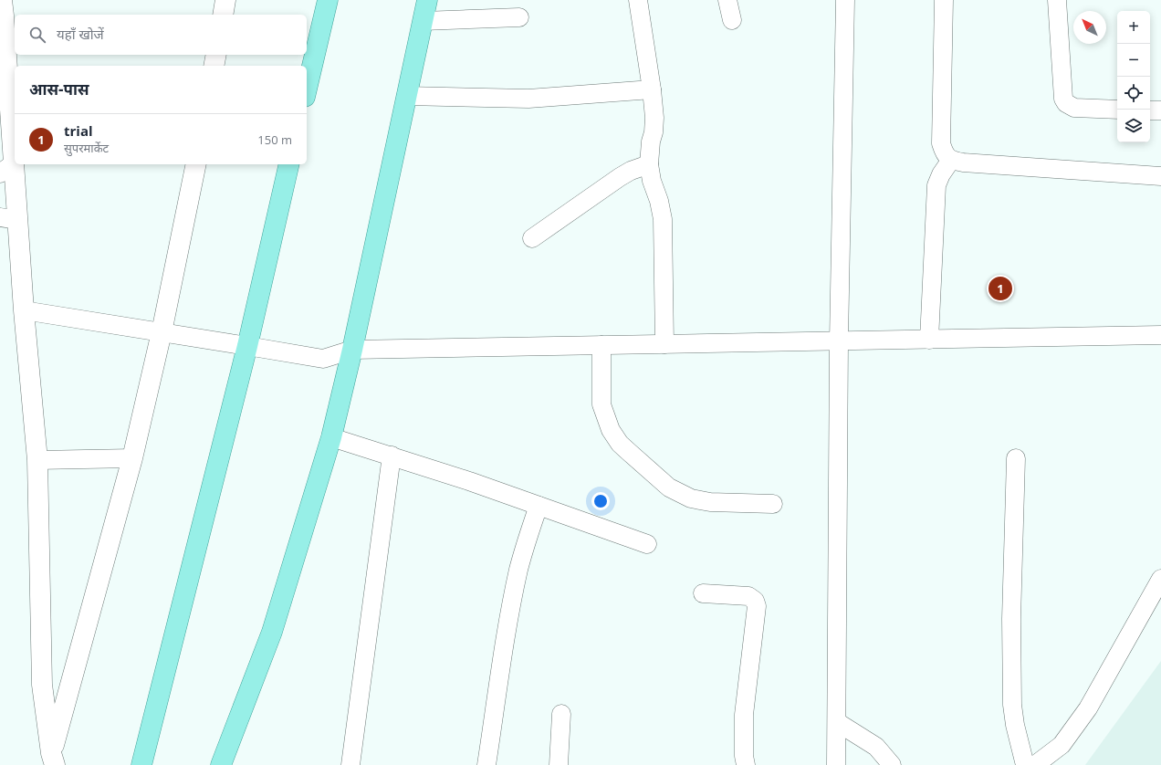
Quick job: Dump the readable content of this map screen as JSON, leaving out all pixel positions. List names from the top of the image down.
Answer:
{
  "north": "top left",
  "page": {
    "map_buttons": ["+", "−"],
    "search": "यहाँ खोजें",
    "heading": "आस-पास",
    "list": [
      {
        "mark": "1",
        "name": "trial",
        "note": "सुपरमार्केट",
        "value": "150 m"
      }
    ],
    "pins": "1"
  }
}
